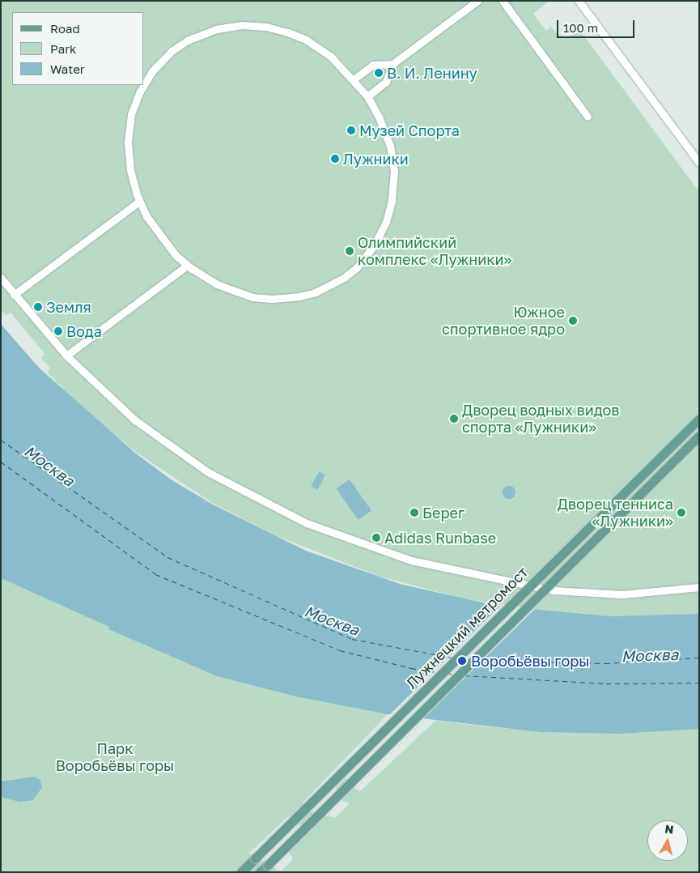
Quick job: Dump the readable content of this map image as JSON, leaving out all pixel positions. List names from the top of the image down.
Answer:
{
  "streets": {
    "main road": ["Лужнецкий метромост"]
  },
  "water": ["Москва"],
  "parks": ["Парк Воробьёвы горы"],
  "places": [
    "В. И. Ленину",
    "Музей Спорта",
    "Лужники",
    "Олимпийский комплекс «Лужники»",
    "Земля",
    "Южное спортивное ядро",
    "Вода",
    "Дворец водных видов спорта «Лужники»",
    "Берег",
    "Дворец тенниса «Лужники»",
    "Adidas Runbase",
    "Воробьёвы горы"
  ],
  "legend": ["Road", "Park", "Water"],
  "scale_bar": "100 m",
  "north": "top"
}
